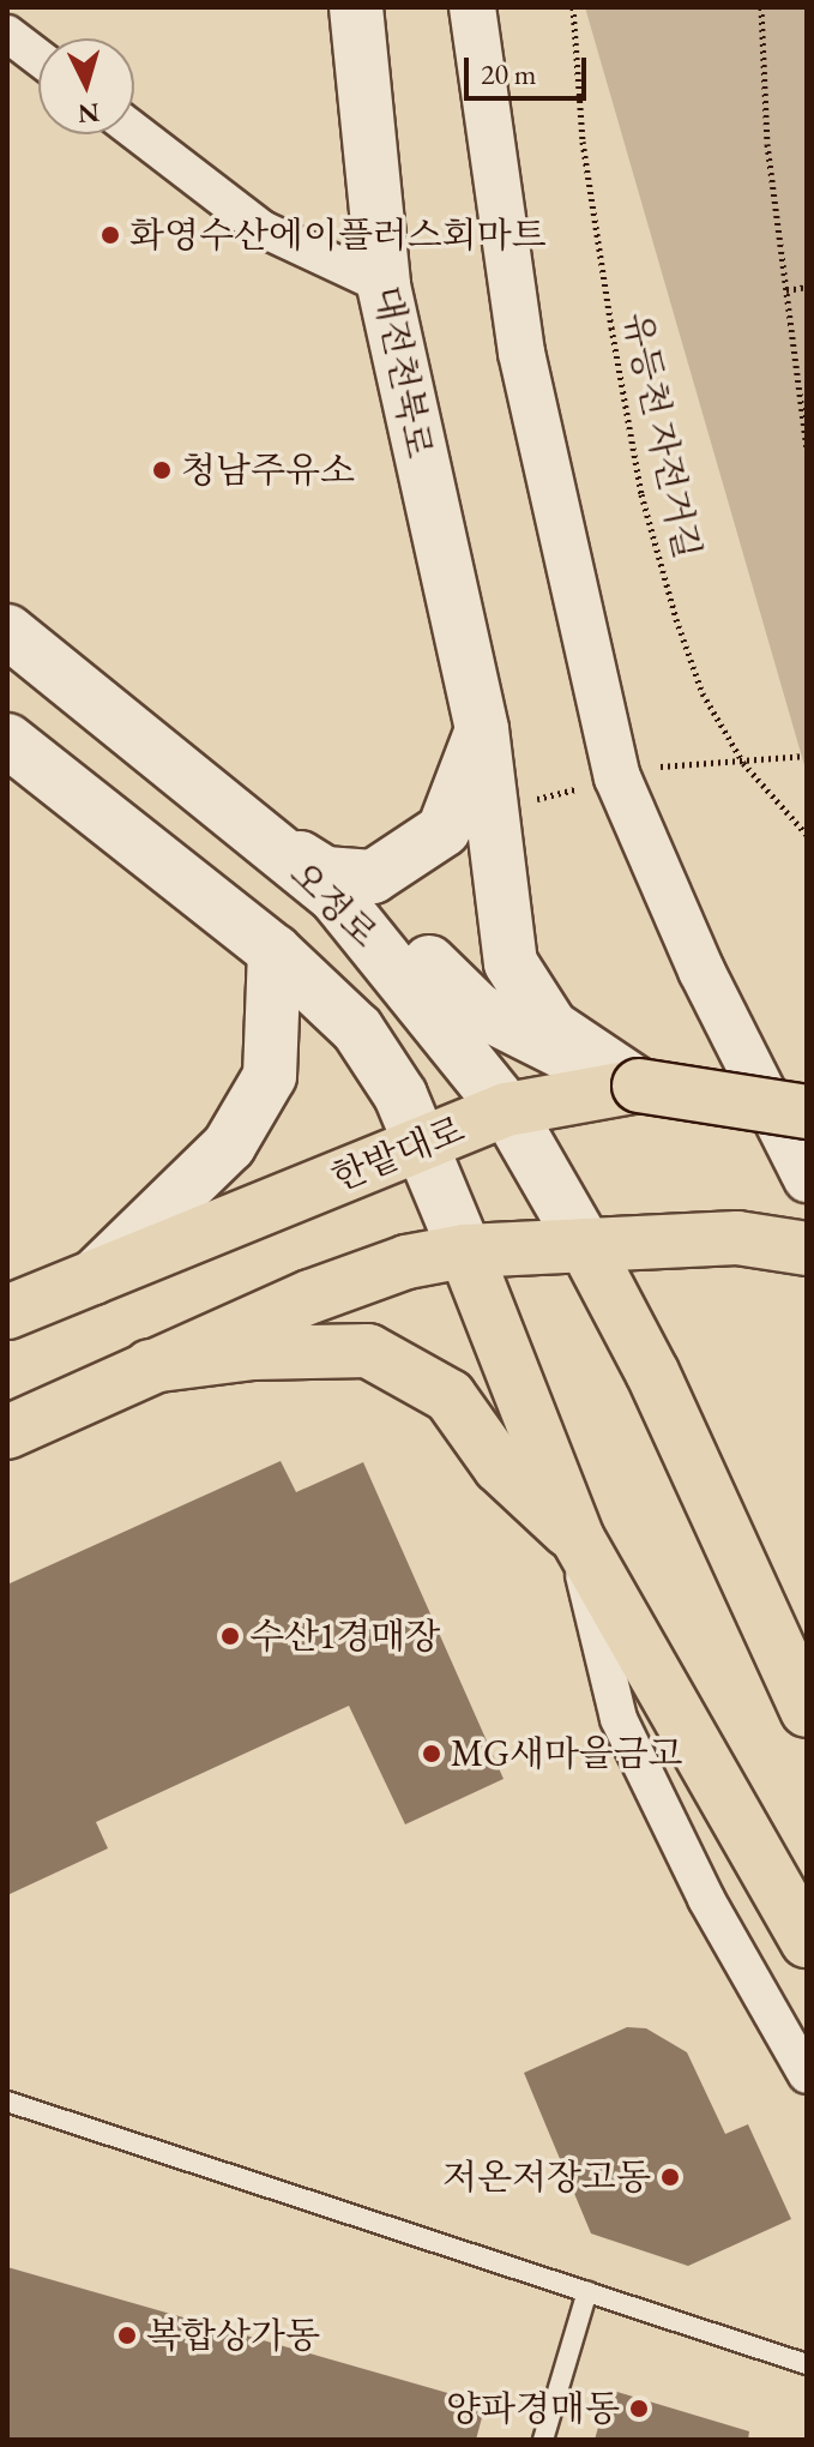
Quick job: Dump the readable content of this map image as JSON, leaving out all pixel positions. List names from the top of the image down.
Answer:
{
  "streets": {
    "main road": ["대전천북로", "오정로", "한밭대로"],
    "path": ["유등천 자전거길"]
  },
  "crossings": [
    ["대전천북로", "한밭대로"],
    ["오정로", "한밭대로"]
  ],
  "places": [
    "화영수산에이플러스회마트",
    "청남주유소",
    "수산1경매장",
    "MG새마을금고",
    "저온저장고동",
    "복합상가동",
    "양파경매동"
  ],
  "scale_bar": "20 m",
  "north": "bottom"
}
